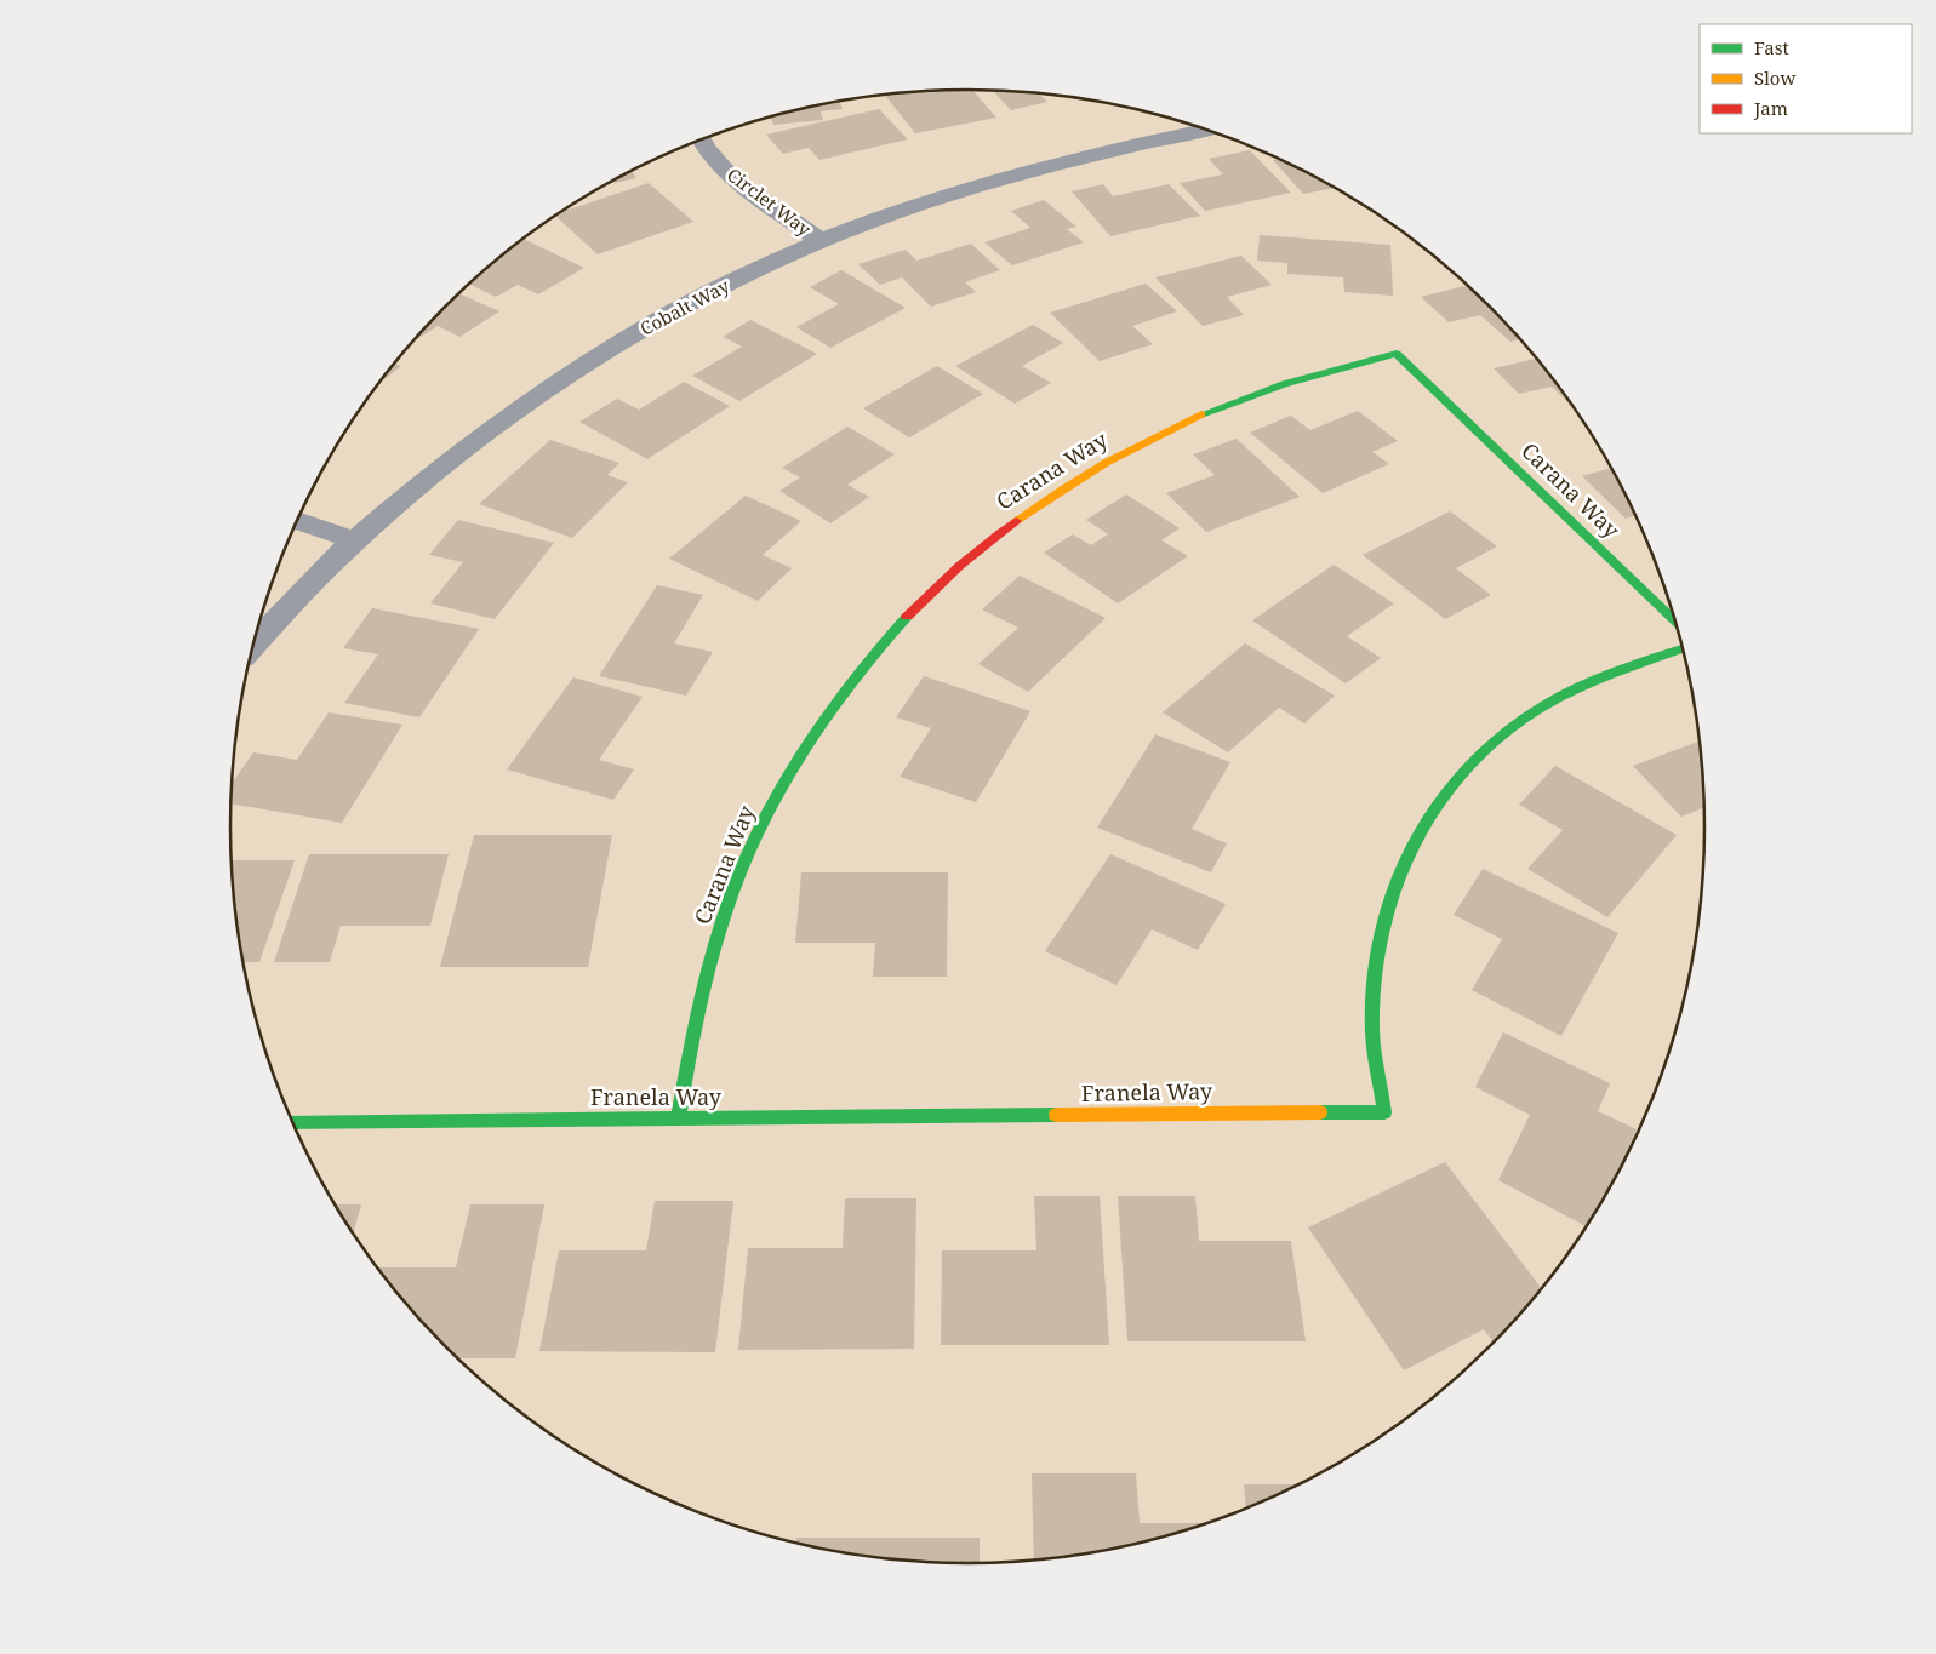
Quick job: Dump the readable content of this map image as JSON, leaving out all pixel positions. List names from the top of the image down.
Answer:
{
  "streets": {
    "street": [
      "Circlet Way",
      "Cobalt Way",
      "Carana Way",
      "Franela Way"
    ]
  },
  "crossings": [
    ["Circlet Way", "Cobalt Way"],
    ["Carana Way", "Franela Way"]
  ],
  "legend": ["Fast", "Slow", "Jam"]
}
